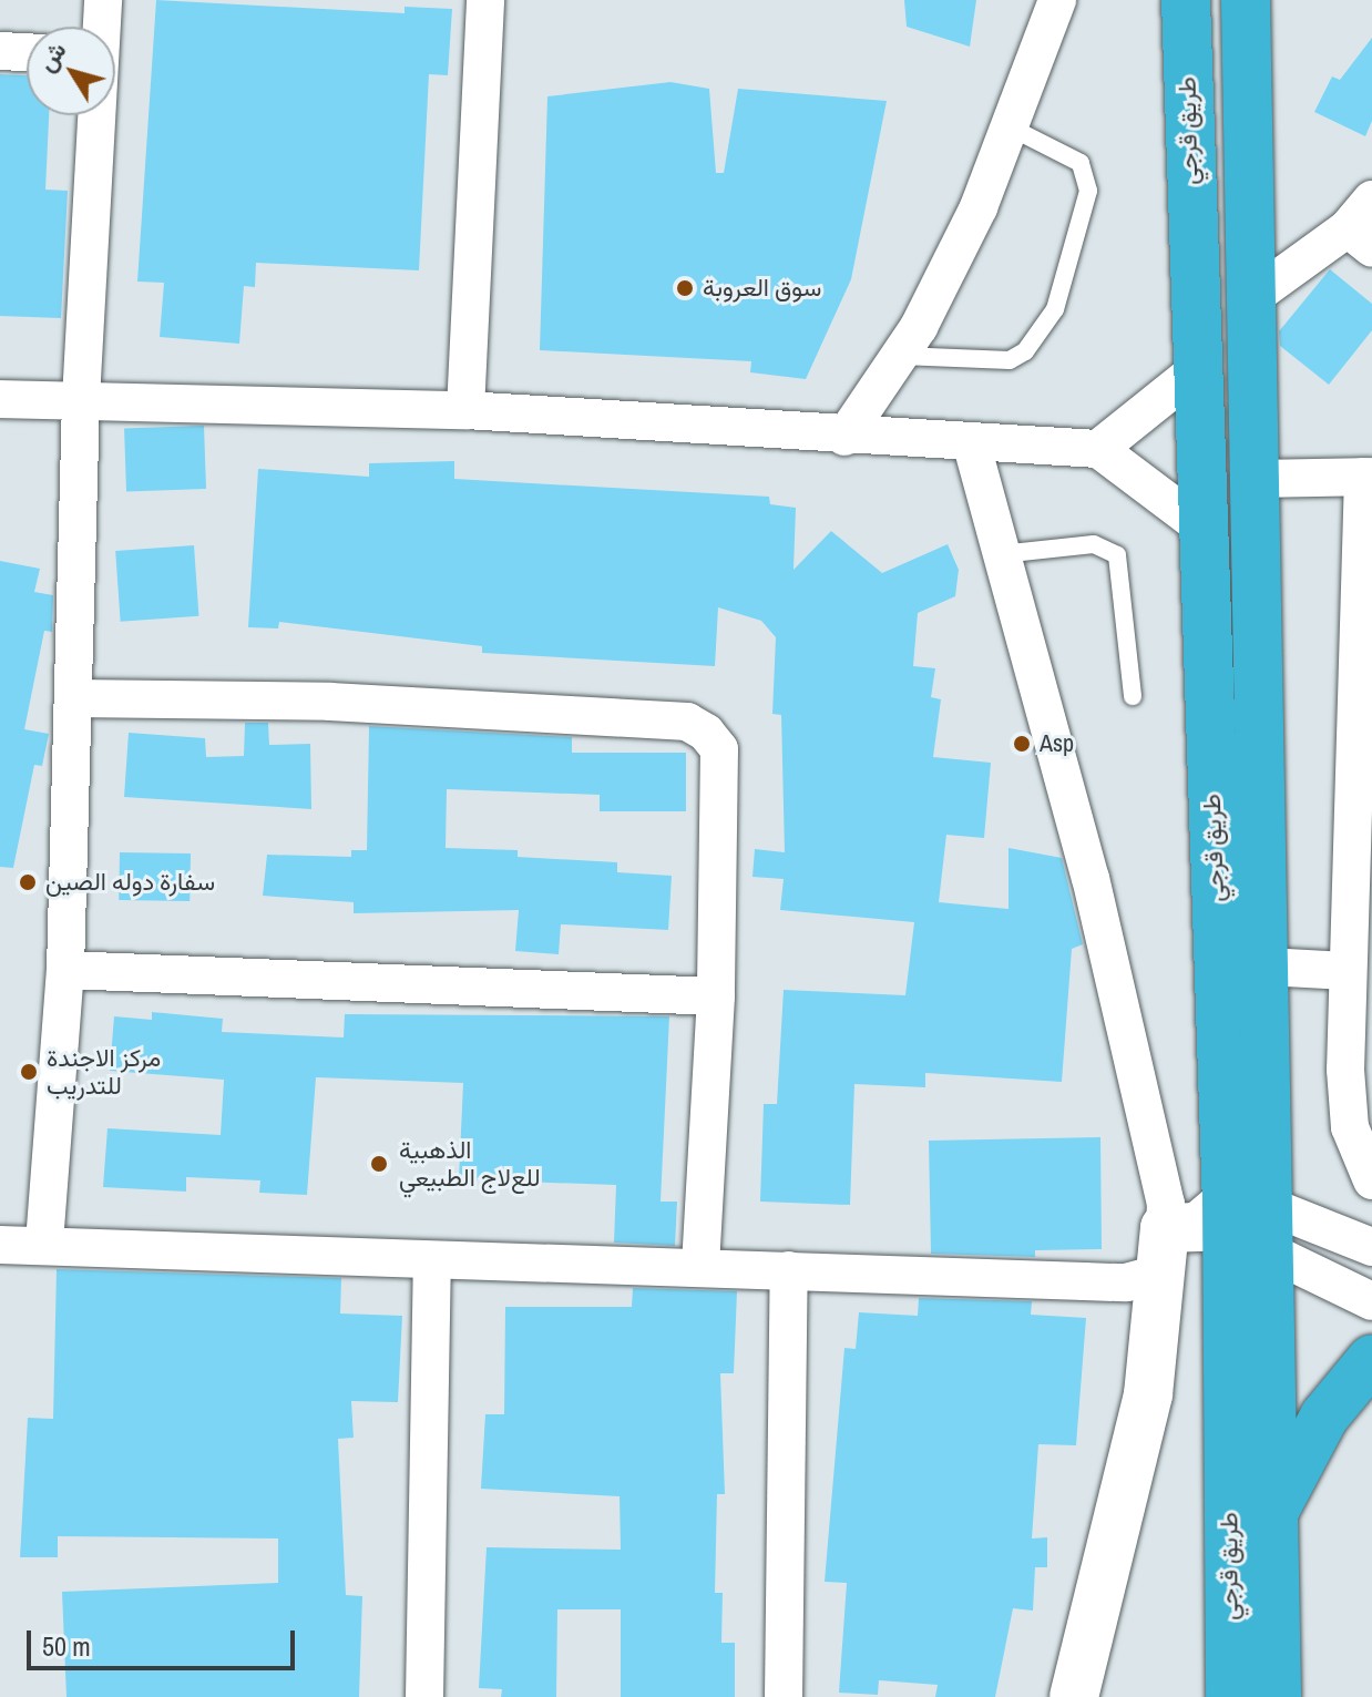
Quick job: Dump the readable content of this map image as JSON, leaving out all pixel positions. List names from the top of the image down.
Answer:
{
  "streets": {
    "highway": ["طريق قرجي"]
  },
  "places": [
    "سوق العروبة",
    "Asp",
    "سفارة دوله الصين",
    "مركز الاجندة للتدريب",
    "الذهبية للعﻻج الطبيعي"
  ],
  "scale_bar": "50 m",
  "north": "top left"
}
